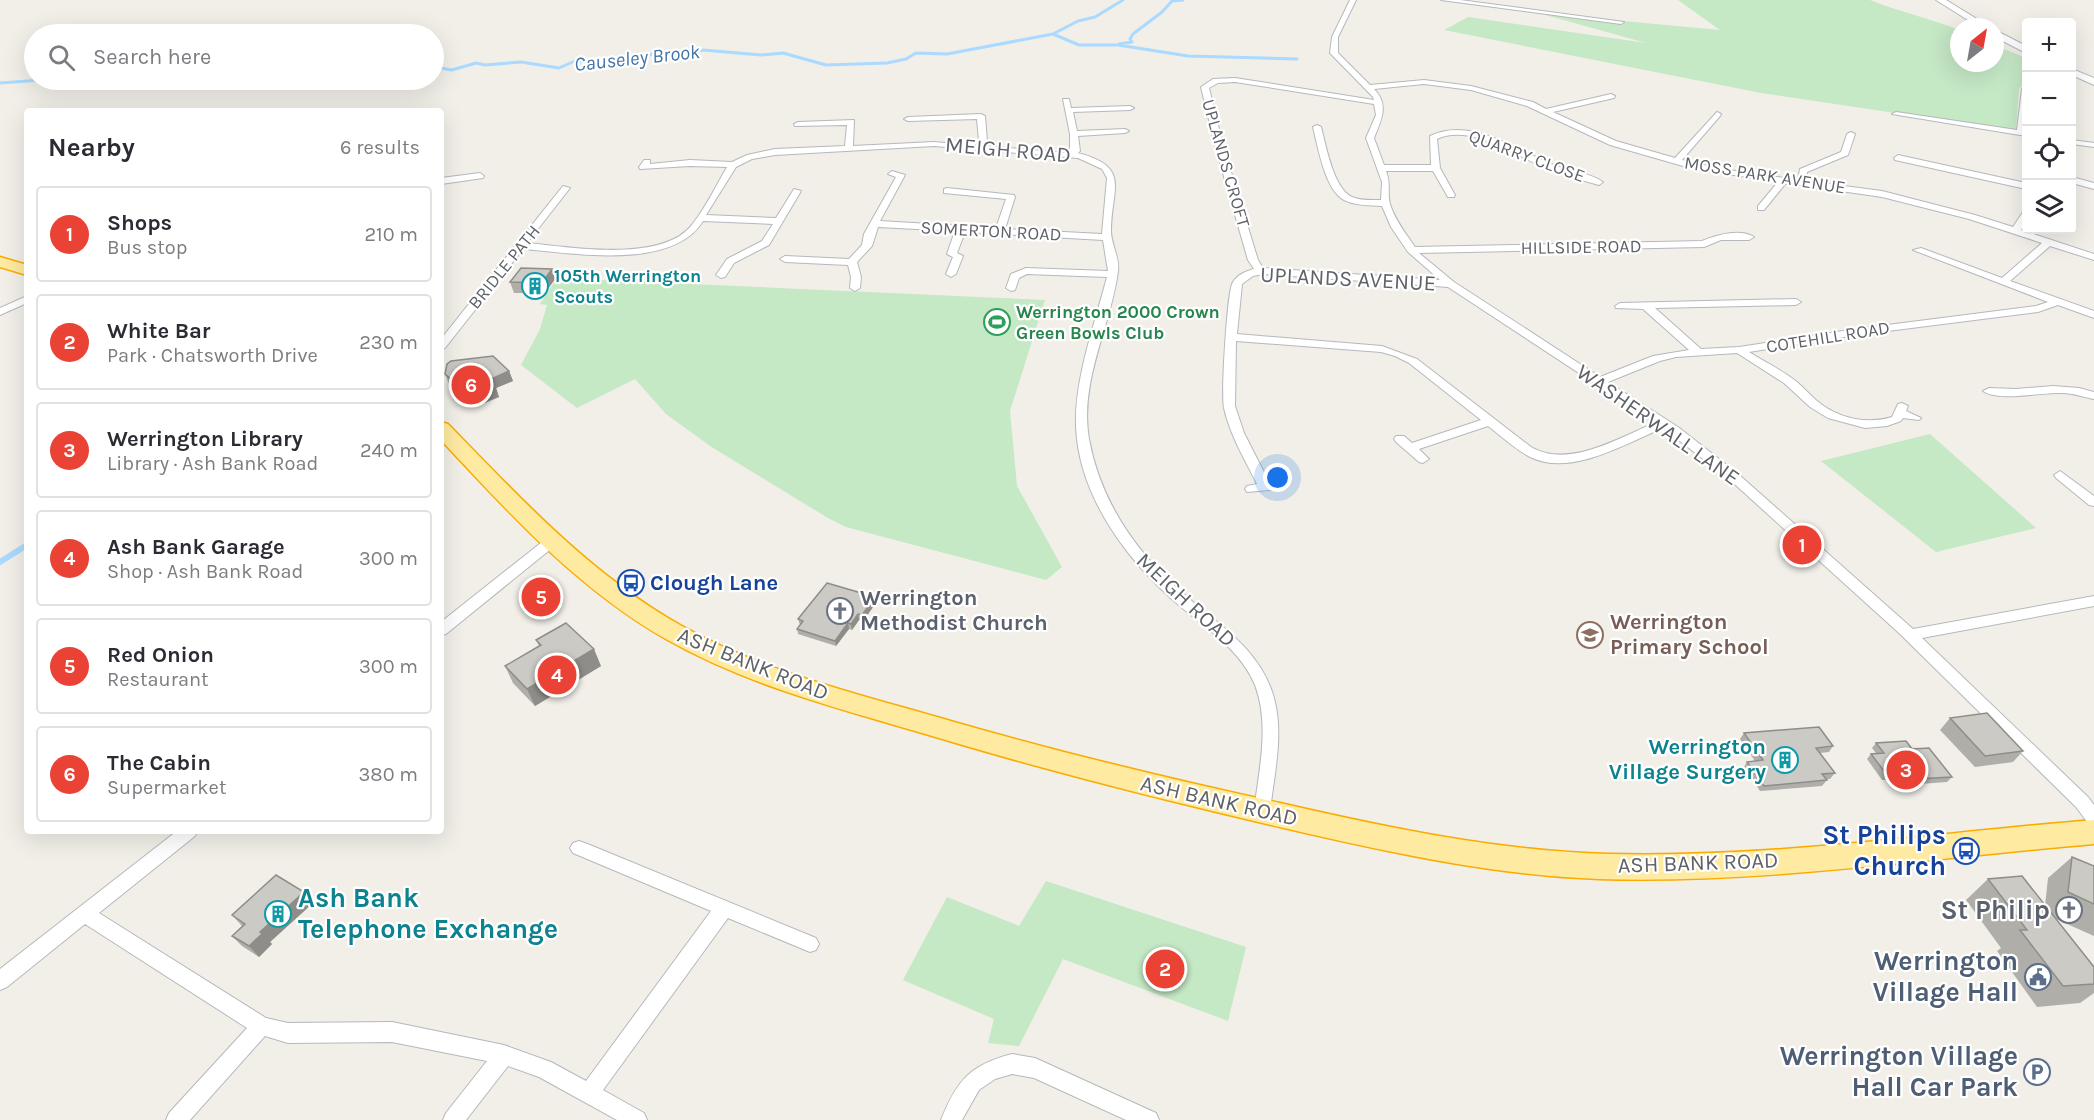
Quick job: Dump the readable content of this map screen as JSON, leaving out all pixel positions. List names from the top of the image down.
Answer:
{
  "streets": {
    "highway": ["ASH BANK ROAD"],
    "street": [
      "MEIGH ROAD",
      "QUARRY CLOSE",
      "UPLANDS CROFT",
      "MOSS PARK AVENUE",
      "SOMERTON ROAD",
      "HILLSIDE ROAD",
      "BRIDLE PATH",
      "UPLANDS AVENUE",
      "COTEHILL ROAD",
      "WASHERWALL LANE"
    ]
  },
  "crossings": [
    ["MEIGH ROAD", "SOMERTON ROAD"],
    ["MEIGH ROAD", "ASH BANK ROAD"],
    ["UPLANDS CROFT", "UPLANDS AVENUE"],
    ["UPLANDS CROFT", "WASHERWALL LANE"],
    ["HILLSIDE ROAD", "WASHERWALL LANE"],
    ["UPLANDS AVENUE", "WASHERWALL LANE"],
    ["COTEHILL ROAD", "WASHERWALL LANE"]
  ],
  "water": ["Causeley Brook"],
  "places": {
    "building": ["105th Werrington Scouts", "Werrington Village Surgery", "Ash Bank Telephone Exchange"],
    "sports": ["Werrington 2000 Crown Green Bowls Club"],
    "bus stop": ["Clough Lane", "St Philips Church"],
    "church": ["Werrington Methodist Church", "St Philip"],
    "school or university": ["Werrington Primary School"],
    "public building": ["Werrington Village Hall"],
    "parking": ["Werrington Village Hall Car Park"]
  },
  "north": "top right",
  "page": {
    "map_buttons": ["+", "−"],
    "search": "Search here",
    "heading": ["Nearby", "6 results"],
    "list": [
      {
        "mark": "1",
        "name": "Shops",
        "note": "Bus stop",
        "value": "210 m"
      },
      {
        "mark": "2",
        "name": "White Bar",
        "note": "Park · Chatsworth Drive",
        "value": "230 m"
      },
      {
        "mark": "3",
        "name": "Werrington Library",
        "note": "Library · Ash Bank Road",
        "value": "240 m"
      },
      {
        "mark": "4",
        "name": "Ash Bank Garage",
        "note": "Shop · Ash Bank Road",
        "value": "300 m"
      },
      {
        "mark": "5",
        "name": "Red Onion",
        "note": "Restaurant",
        "value": "300 m"
      },
      {
        "mark": "6",
        "name": "The Cabin",
        "note": "Supermarket",
        "value": "380 m"
      }
    ],
    "pins": [
      "6",
      "1",
      "5",
      "4",
      "3",
      "2"
    ]
  }
}
